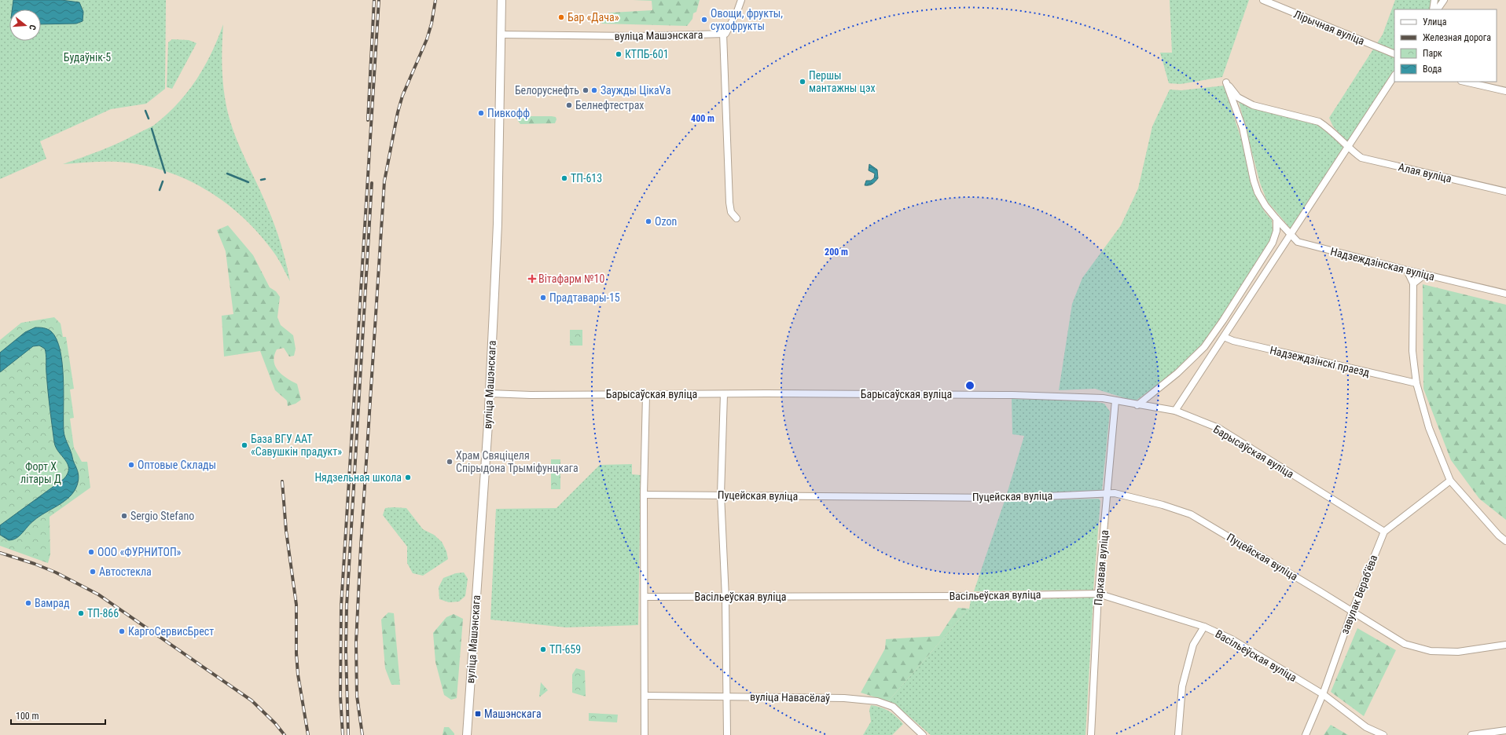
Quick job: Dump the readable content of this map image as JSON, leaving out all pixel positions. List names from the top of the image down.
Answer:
{
  "streets": {
    "main road": ["вуліца Машэнскага"],
    "street": [
      "Лірычная вуліца",
      "Алая вуліца",
      "Надзеждзінская вуліца",
      "Надзеждзінскі праезд",
      "Барысаўская вуліца",
      "Пуцейская вуліца",
      "Паркавая вуліца",
      "завулак Верабʼёва",
      "Васільеўская вуліца",
      "вуліца Навасёлаў"
    ]
  },
  "crossings": [
    ["вуліца Машэнскага", "Барысаўская вуліца"],
    ["Алая вуліца", "Надзеждзінская вуліца"],
    ["Барысаўская вуліца", "Паркавая вуліца"],
    ["Барысаўская вуліца", "завулак Верабʼёва"],
    ["Пуцейская вуліца", "Паркавая вуліца"],
    ["Пуцейская вуліца", "завулак Верабʼёва"],
    ["Паркавая вуліца", "Васільеўская вуліца"],
    ["завулак Верабʼёва", "Васільеўская вуліца"]
  ],
  "parks": ["Будаўнік-5", "Форт X літары Д"],
  "places": {
    "other": [
      "Бар «Дача»",
      "Овощи, фрукты, сухофрукты",
      "КТПБ-601",
      "Першы мантажны цэх",
      "Белоруснефть",
      "Заужды ЦікаVа",
      "Белнефтестрах",
      "Пивкофф",
      "ТП-613",
      "Ozon",
      "Прадтавары-15",
      "База ВГУ ААТ «Савушкін прадукт»",
      "Храм Свяціцеля Спірыдона Трыміфунцкага",
      "Оптовые Склады",
      "Нядзельная школа",
      "Sergio Stefano",
      "ООО «ФУРНИТОП»",
      "Автостекла",
      "Вамрад",
      "ТП-866",
      "КаргоСервисБрест",
      "ТП-659"
    ],
    "health": ["Вітафарм №10"],
    "transit": ["Машэнскага"]
  },
  "legend": [
    "Улица",
    "Железная дорога",
    "Парк",
    "Вода"
  ],
  "scale_bar": "100 m",
  "north": "right",
  "rings": ["400 m", "200 m"]
}
